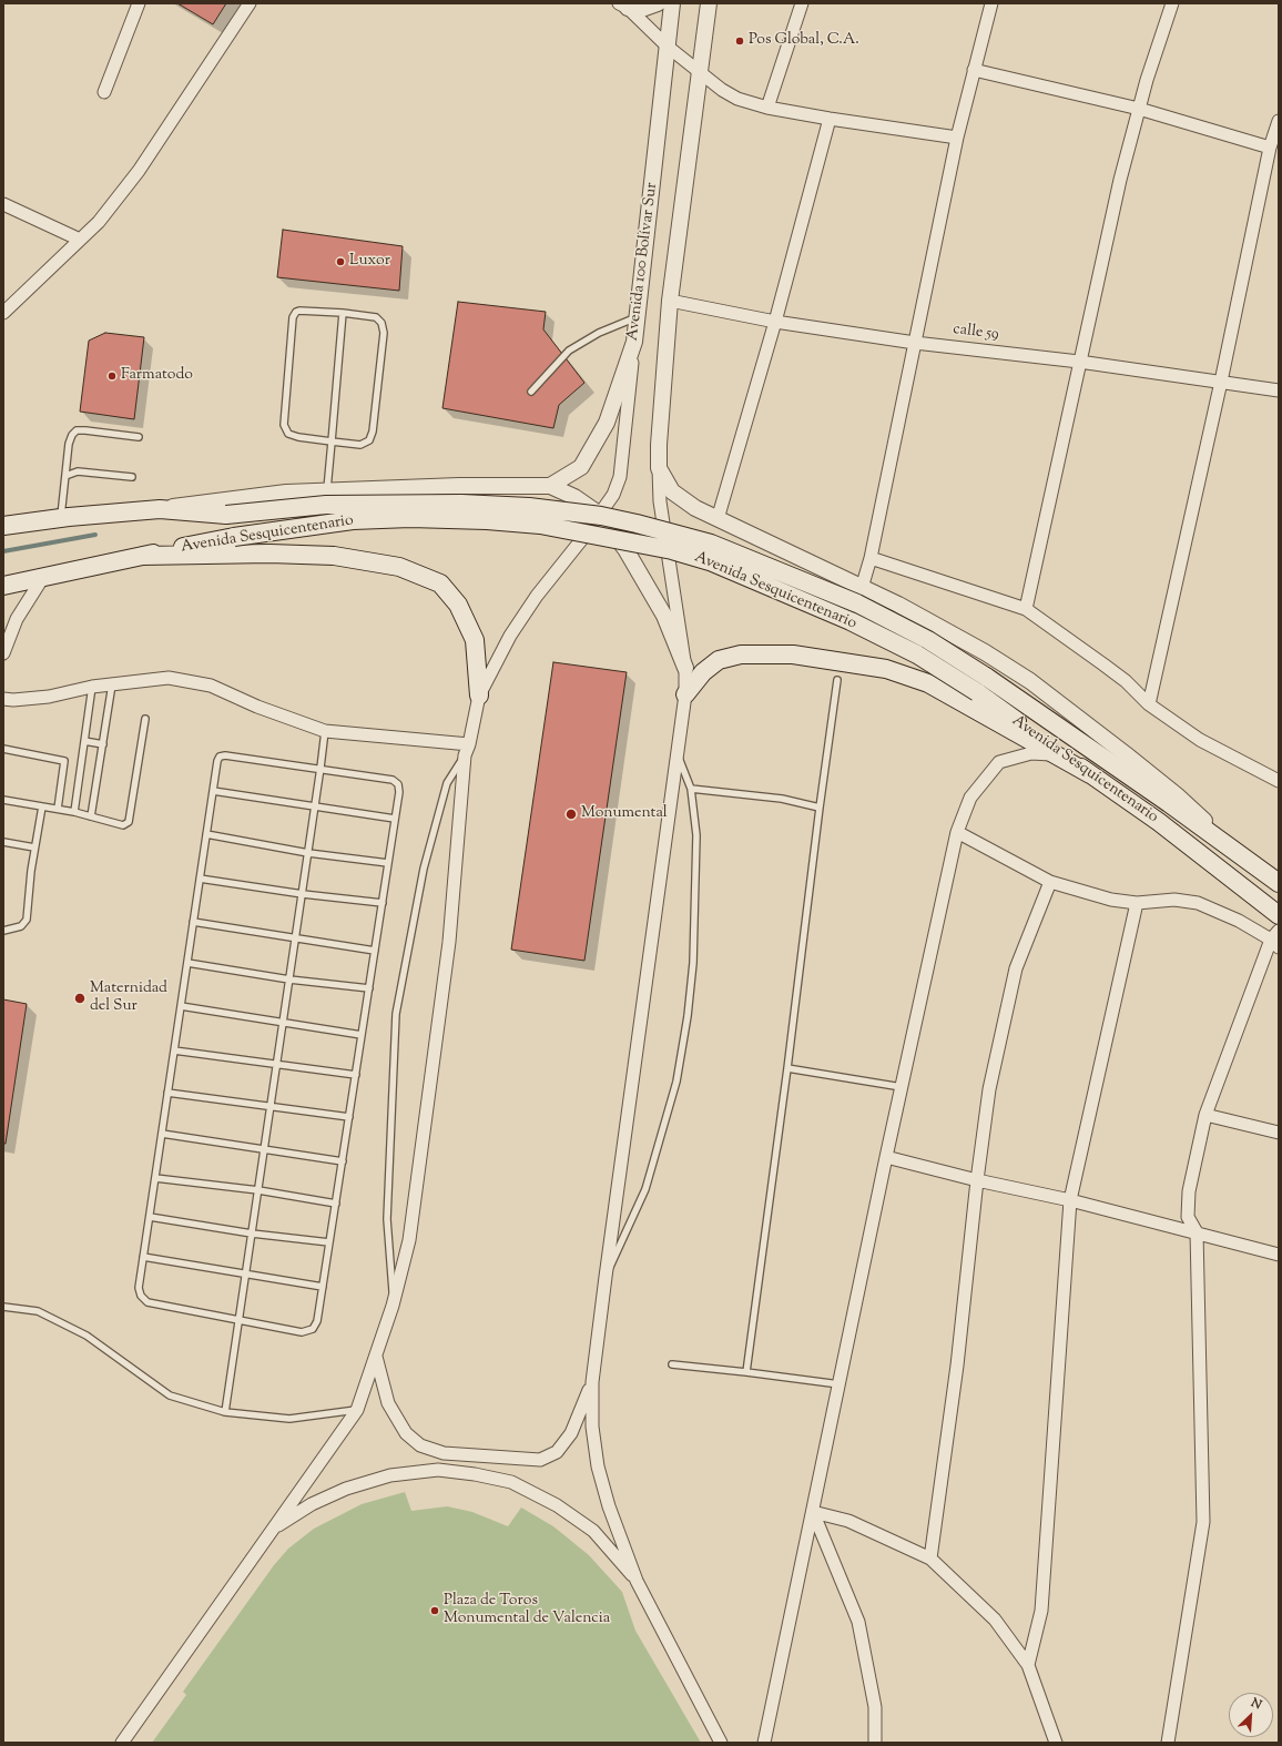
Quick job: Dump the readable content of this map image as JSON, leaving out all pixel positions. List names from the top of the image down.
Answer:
{
  "streets": {
    "main road": ["Avenida Sesquicentenario"],
    "street": ["Avenida 100 Bolívar Sur", "calle 59"]
  },
  "crossings": [
    ["Avenida 100 Bolívar Sur", "calle 59"]
  ],
  "places": [
    "Pos Global, C.A.",
    "Luxor",
    "Farmatodo",
    "Monumental",
    "Maternidad del Sur",
    "Plaza de Toros Monumental de Valencia"
  ],
  "north": "top right"
}
